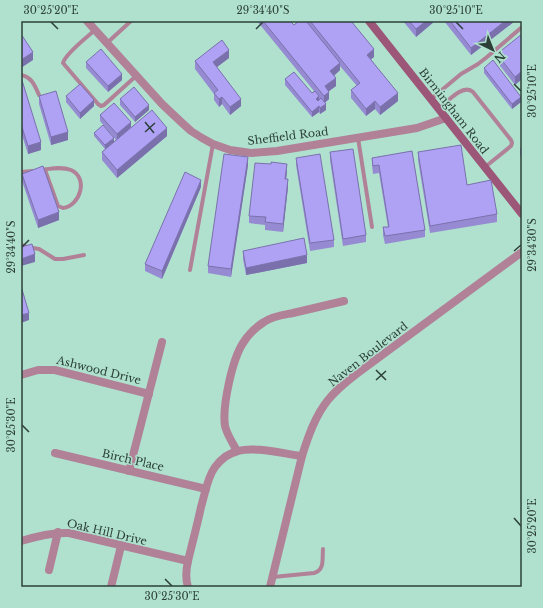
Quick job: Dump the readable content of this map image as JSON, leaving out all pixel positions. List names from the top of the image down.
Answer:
{
  "streets": {
    "street": [
      "Birmingham Road",
      "Sheffield Road",
      "Naven Boulevard",
      "Ashwood Drive",
      "Birch Place",
      "Oak Hill Drive"
    ]
  },
  "crossings": [
    ["Birmingham Road", "Sheffield Road"]
  ],
  "north": "bottom right",
  "coordinates": [
    "30°25'20\"E",
    "29°34'40\"S",
    "30°25'10\"E",
    "29°34'30\"S",
    "30°25'30\"E"
  ]
}
